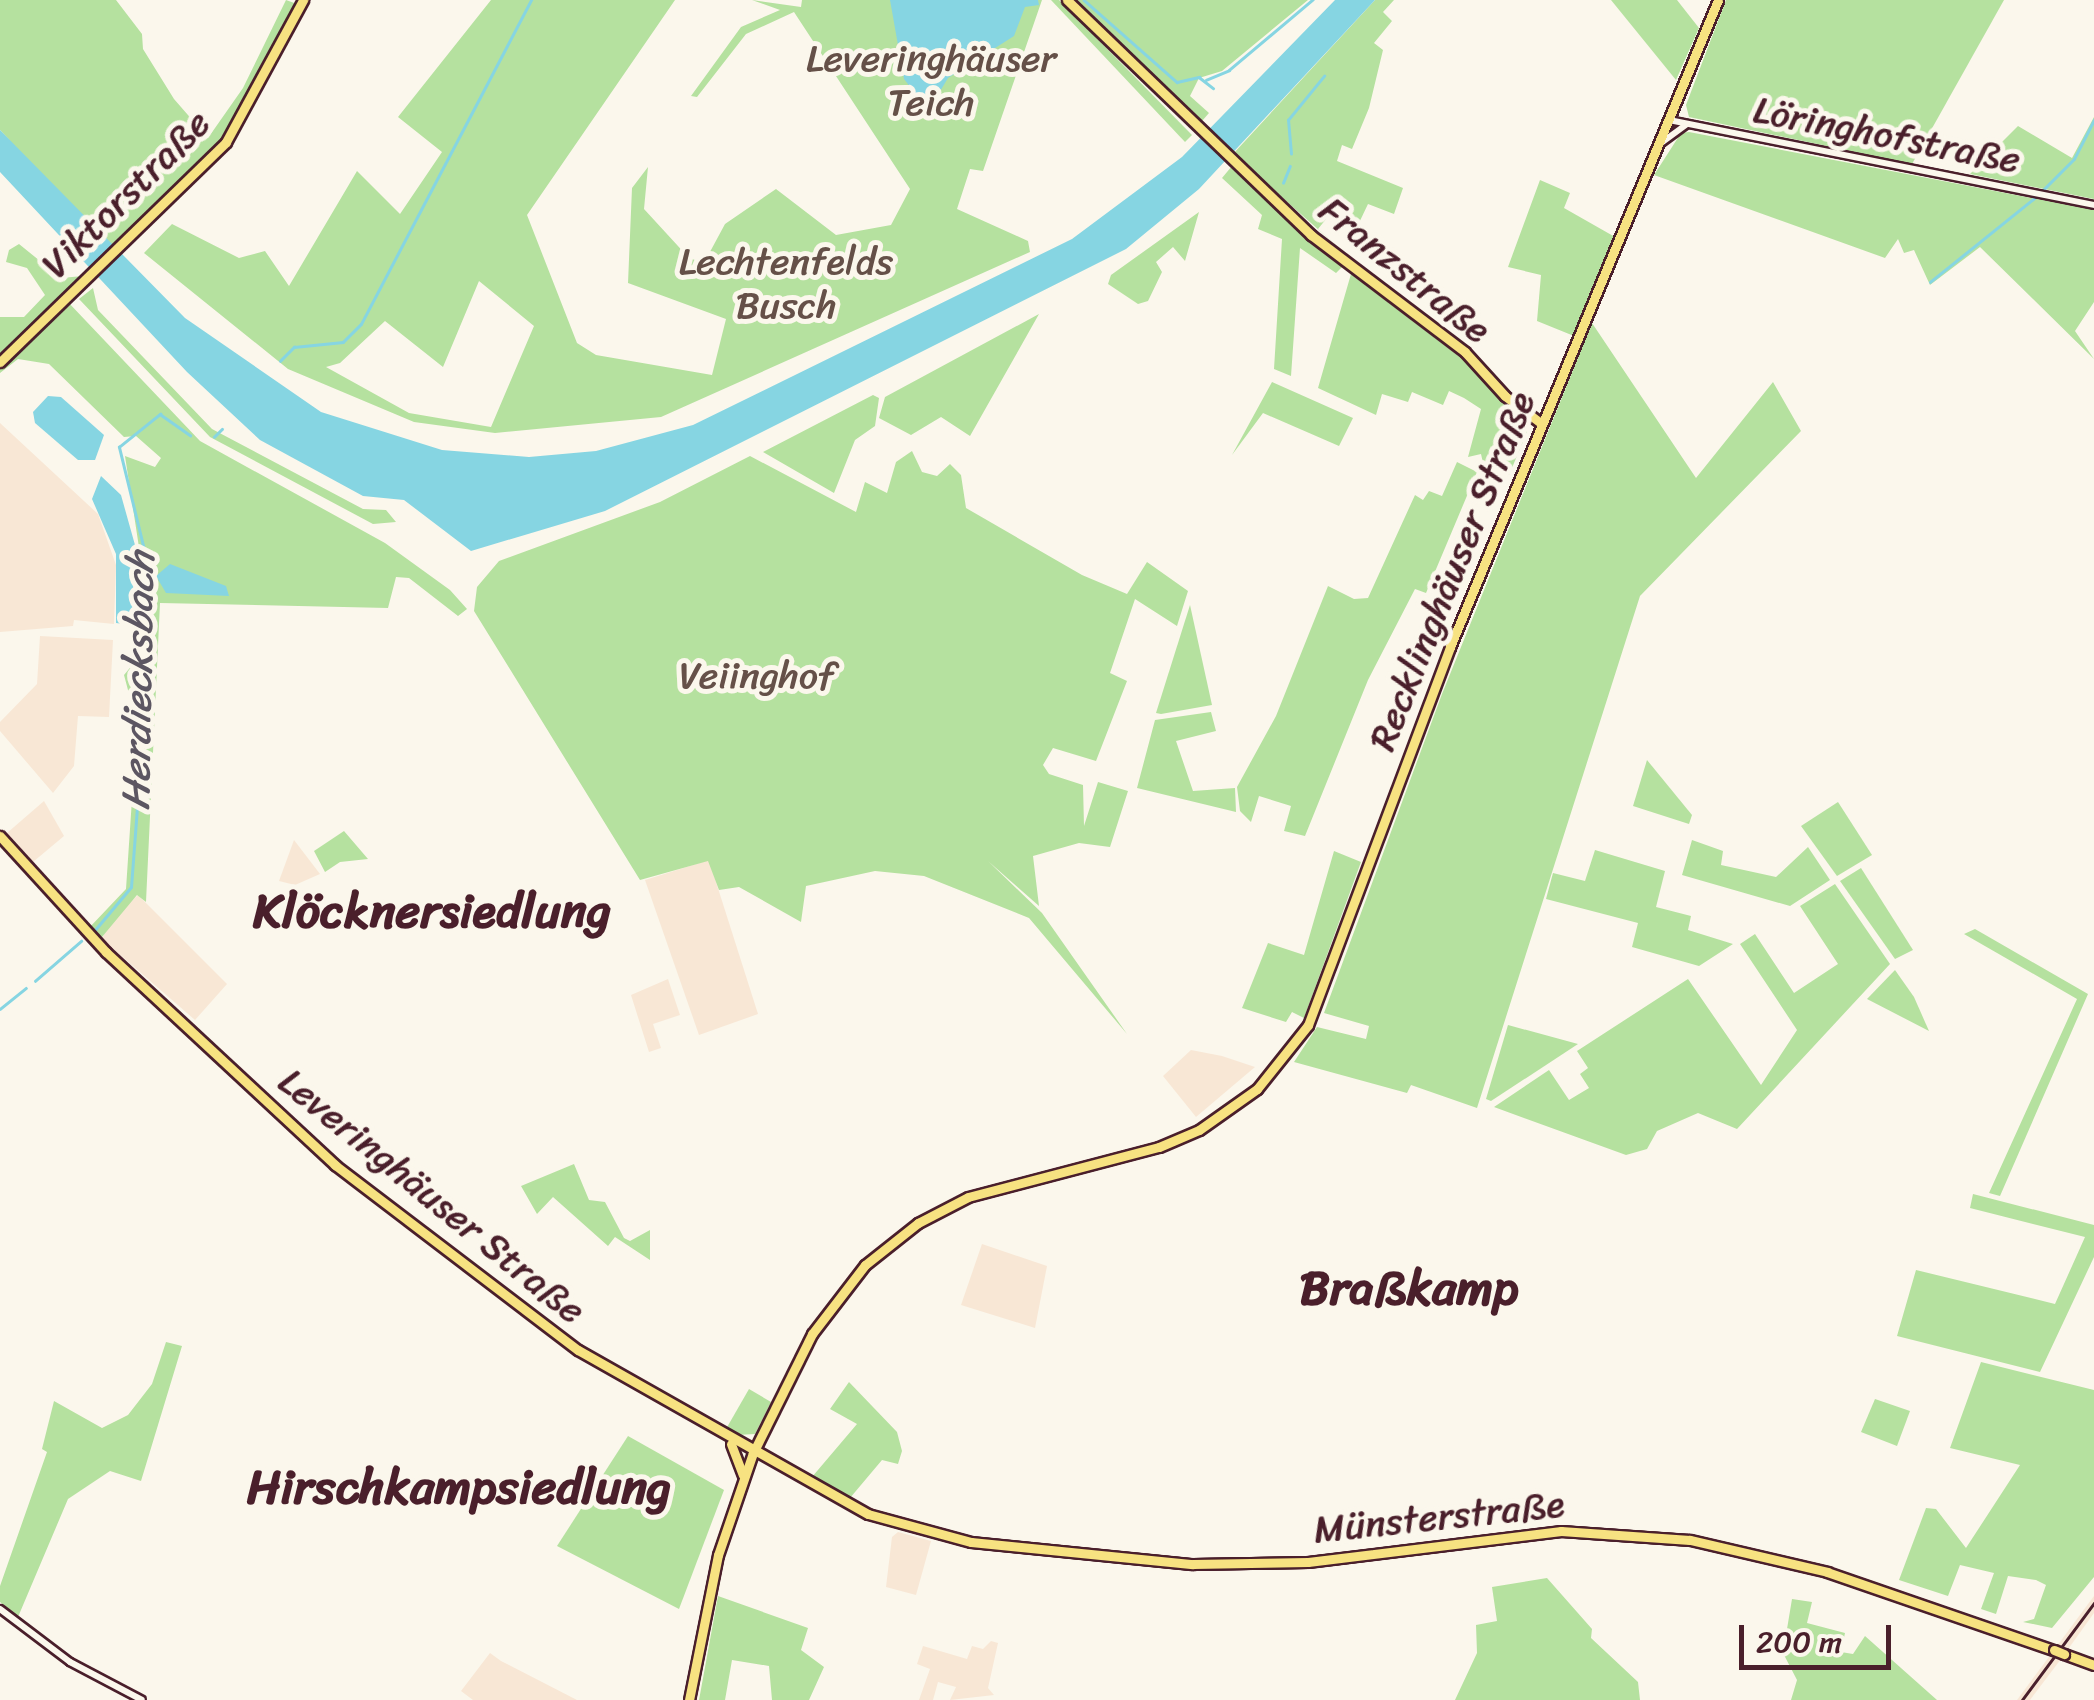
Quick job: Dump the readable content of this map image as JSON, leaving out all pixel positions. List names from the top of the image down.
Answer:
{
  "streets": {
    "main road": [
      "Viktorstraße",
      "Franzstraße",
      "Recklinghäuser Straße",
      "Leveringhäuser Straße",
      "Münsterstraße"
    ],
    "street": ["Löringhofstraße"]
  },
  "crossings": [
    ["Löringhofstraße", "Recklinghäuser Straße"],
    ["Franzstraße", "Recklinghäuser Straße"],
    ["Recklinghäuser Straße", "Leveringhäuser Straße"],
    ["Leveringhäuser Straße", "Münsterstraße"]
  ],
  "districts": ["Klöcknersiedlung", "Braßkamp", "Hirschkampsiedlung"],
  "water": ["Herdiecksbach"],
  "parks": ["Leveringhäuser Teich", "Lechtenfelds Busch", "Veiinghof"],
  "scale_bar": "200 m"
}
